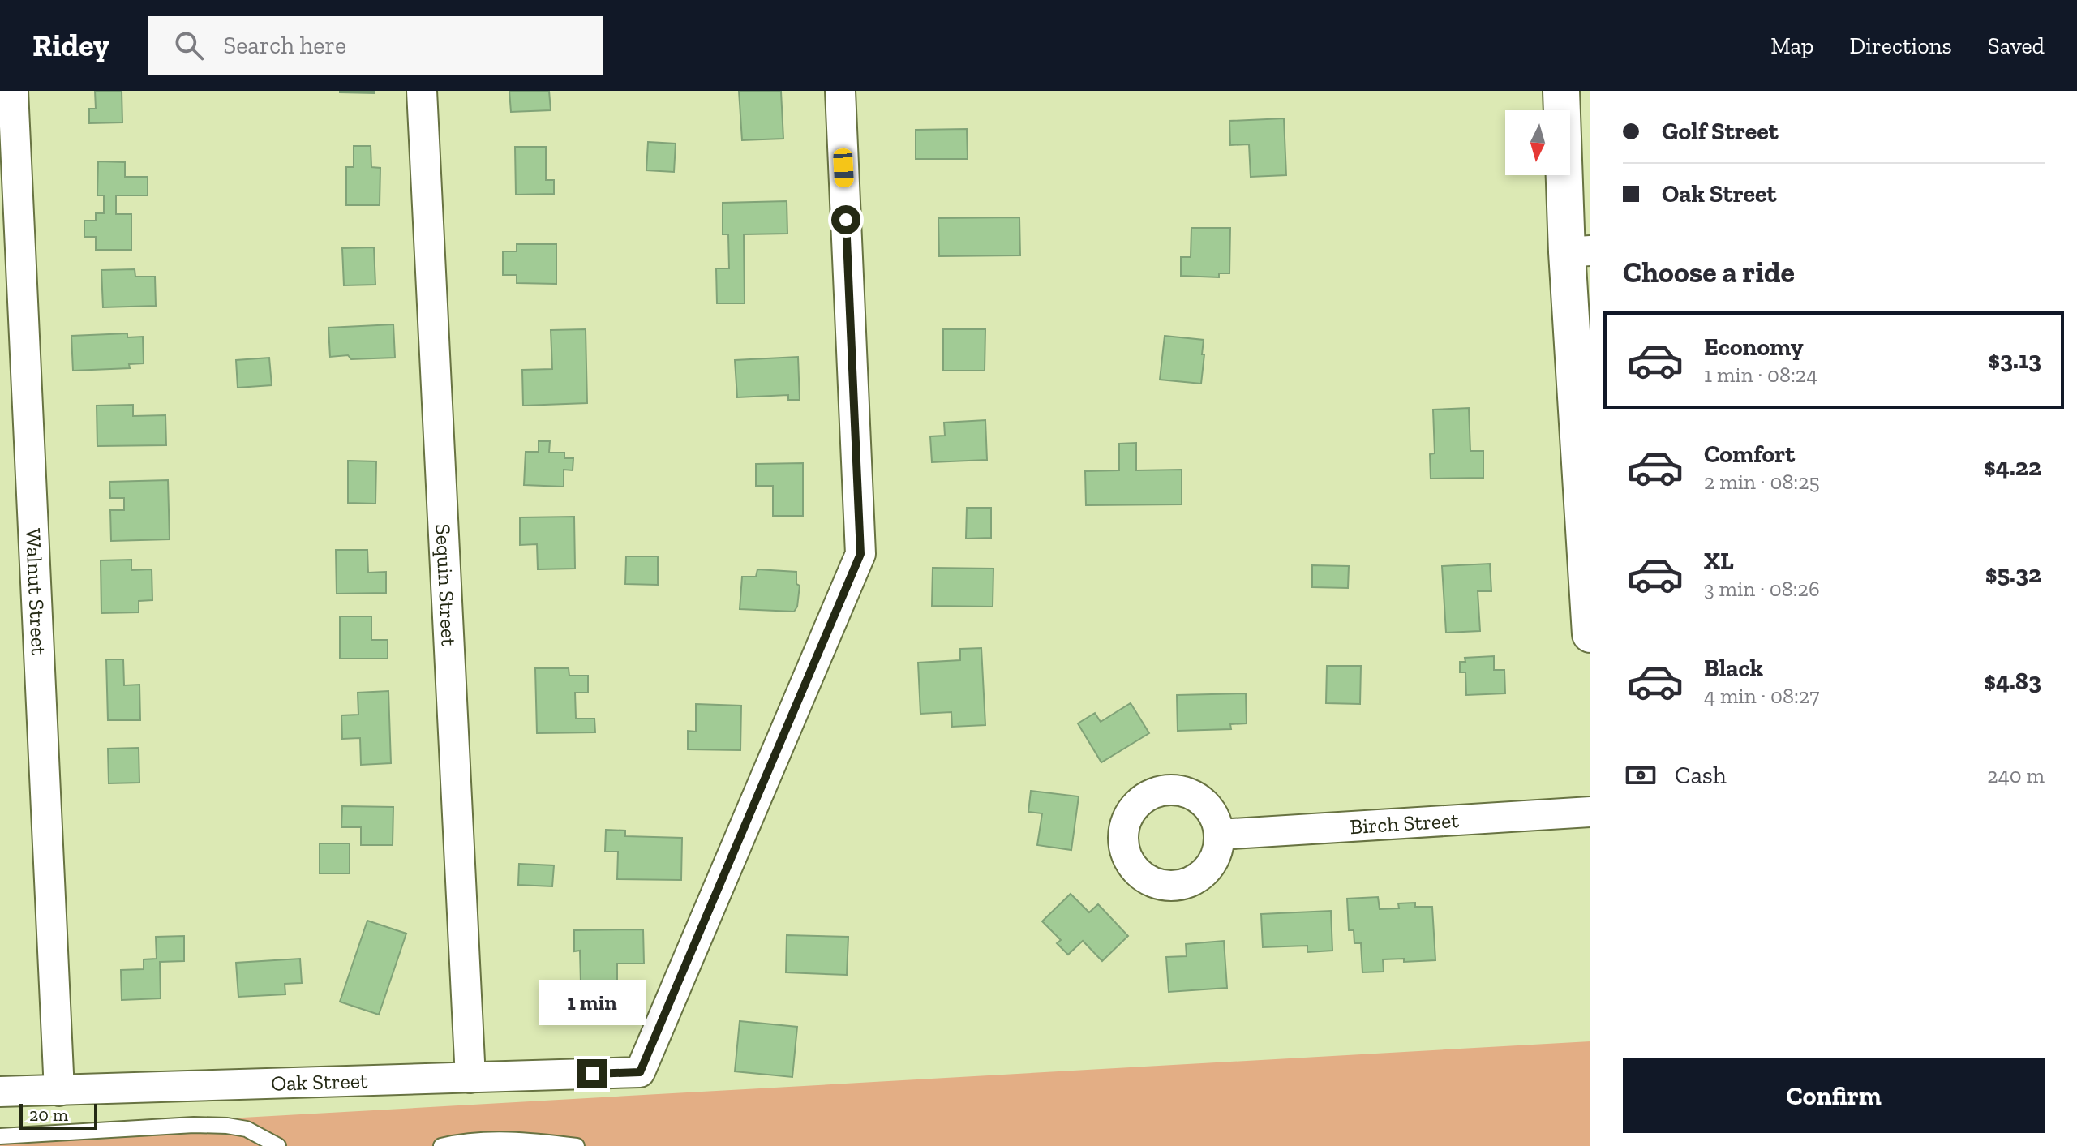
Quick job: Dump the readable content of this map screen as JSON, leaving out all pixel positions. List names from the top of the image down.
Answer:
{
  "streets": {
    "street": [
      "Sequin Street",
      "Walnut Street",
      "Birch Street",
      "Oak Street"
    ]
  },
  "crossings": [
    ["Sequin Street", "Oak Street"],
    ["Walnut Street", "Oak Street"]
  ],
  "scale_bar": "20 m",
  "north": "bottom",
  "page": {
    "header": "Ridey",
    "search": "Search here",
    "nav": ["Map", "Directions", "Saved"],
    "banner": ["Golf Street", "Oak Street"],
    "heading": "Choose a ride",
    "list": [
      {
        "name": "Economy",
        "note": "1 min · 08:24",
        "value": "$3.13"
      },
      {
        "name": "Comfort",
        "note": "2 min · 08:25",
        "value": "$4.22"
      },
      {
        "name": "XL",
        "note": "3 min · 08:26",
        "value": "$5.32"
      },
      {
        "name": "Black",
        "note": "4 min · 08:27",
        "value": "$4.83"
      }
    ],
    "pay": ["Cash", "240 m"],
    "bubble": "1 min",
    "buttons": "Confirm",
    "scale": "20 m"
  }
}
